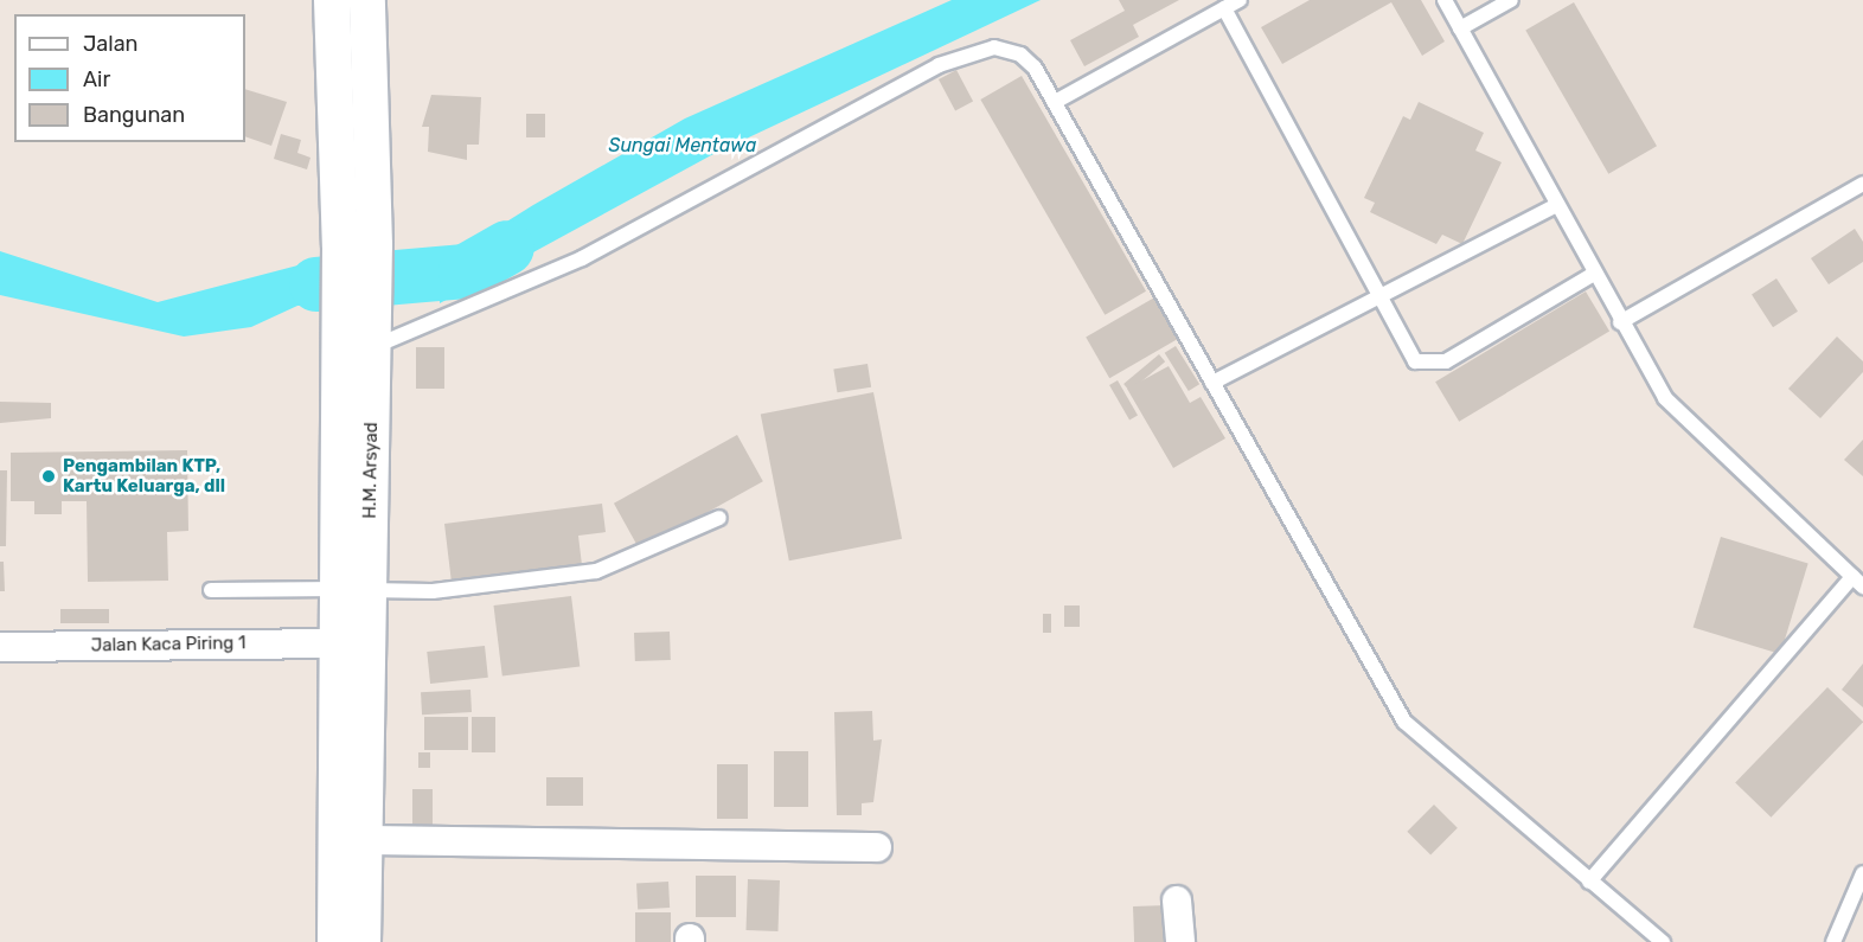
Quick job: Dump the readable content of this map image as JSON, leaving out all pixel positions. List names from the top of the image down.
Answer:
{
  "streets": {
    "street": ["H.M. Arsyad", "Jalan Kaca Piring 1"]
  },
  "crossings": [
    ["H.M. Arsyad", "Jalan Kaca Piring 1"]
  ],
  "water": ["Sungai Mentawa"],
  "places": ["Pengambilan KTP, Kartu Keluarga, dll"],
  "legend": ["Jalan", "Air", "Bangunan"]
}
